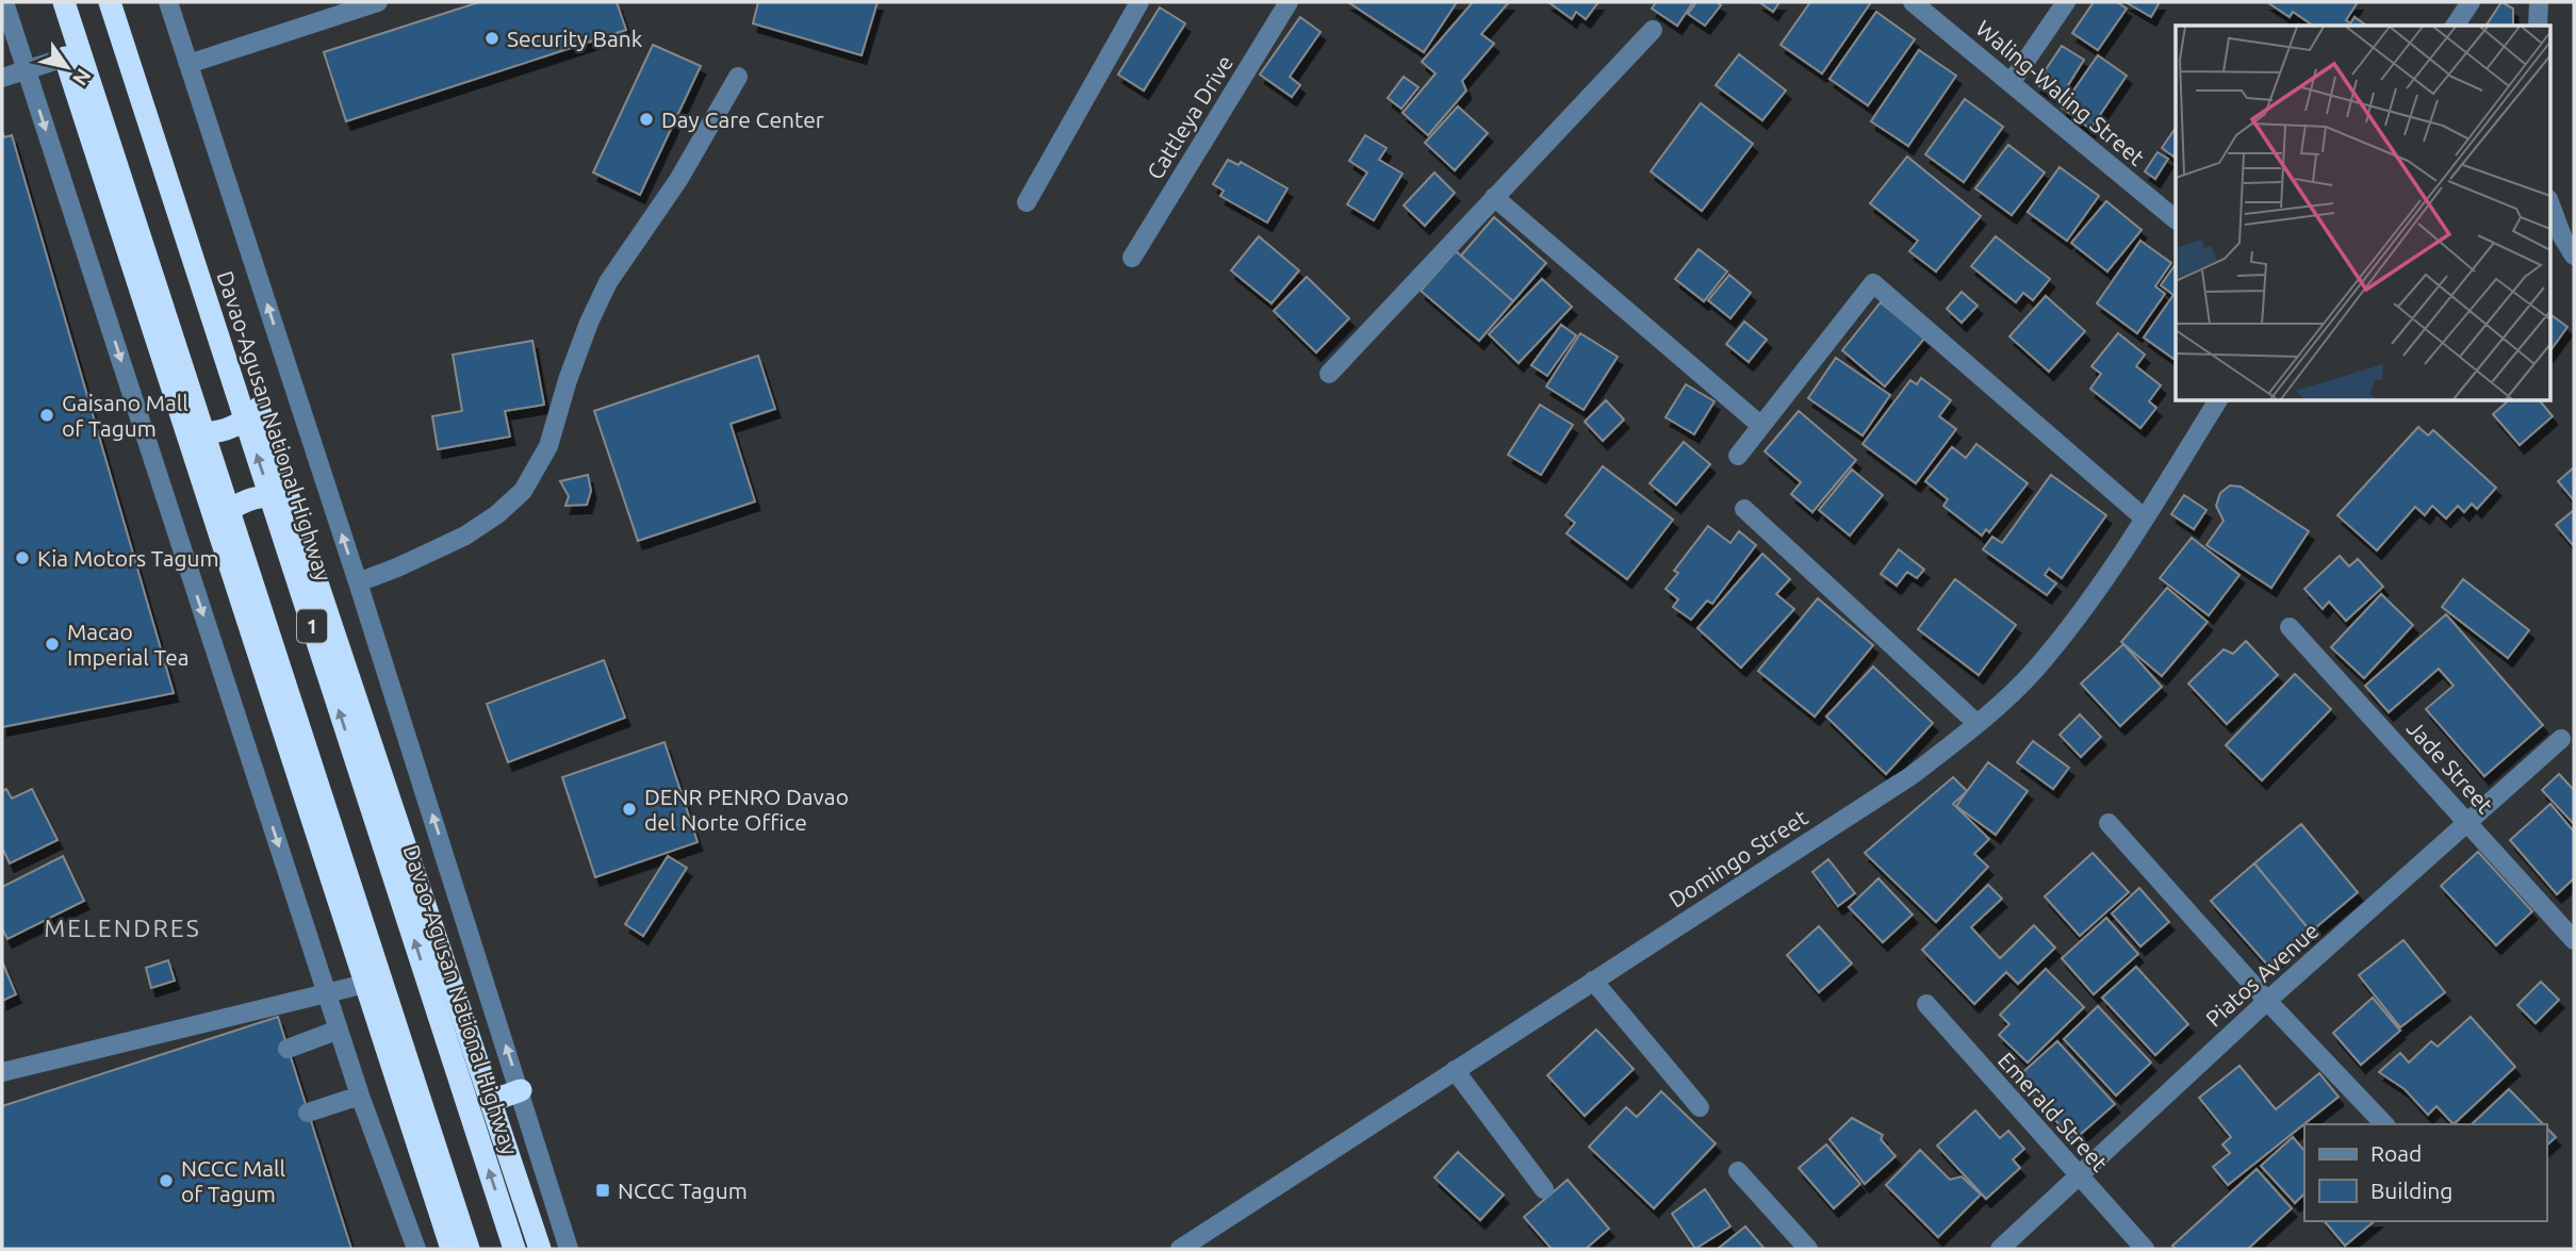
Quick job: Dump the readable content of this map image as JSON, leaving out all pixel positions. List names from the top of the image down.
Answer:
{
  "streets": {
    "highway": ["Davao-Agusan National Highway", "1"],
    "street": [
      "Waling-Waling Street",
      "Cattleya Drive",
      "Jade Street",
      "Domingo Street",
      "Piatos Avenue",
      "Emerald Street"
    ]
  },
  "crossings": [
    ["Jade Street", "Piatos Avenue"],
    ["Piatos Avenue", "Emerald Street"]
  ],
  "districts": ["MELENDRES"],
  "places": {
    "other": [
      "Security Bank",
      "Day Care Center",
      "Gaisano Mall of Tagum",
      "Kia Motors Tagum",
      "Macao Imperial Tea",
      "DENR PENRO Davao del Norte Office",
      "NCCC Mall of Tagum"
    ],
    "transit": ["NCCC Tagum"]
  },
  "legend": ["Road", "Building"],
  "north": "bottom right"
}
